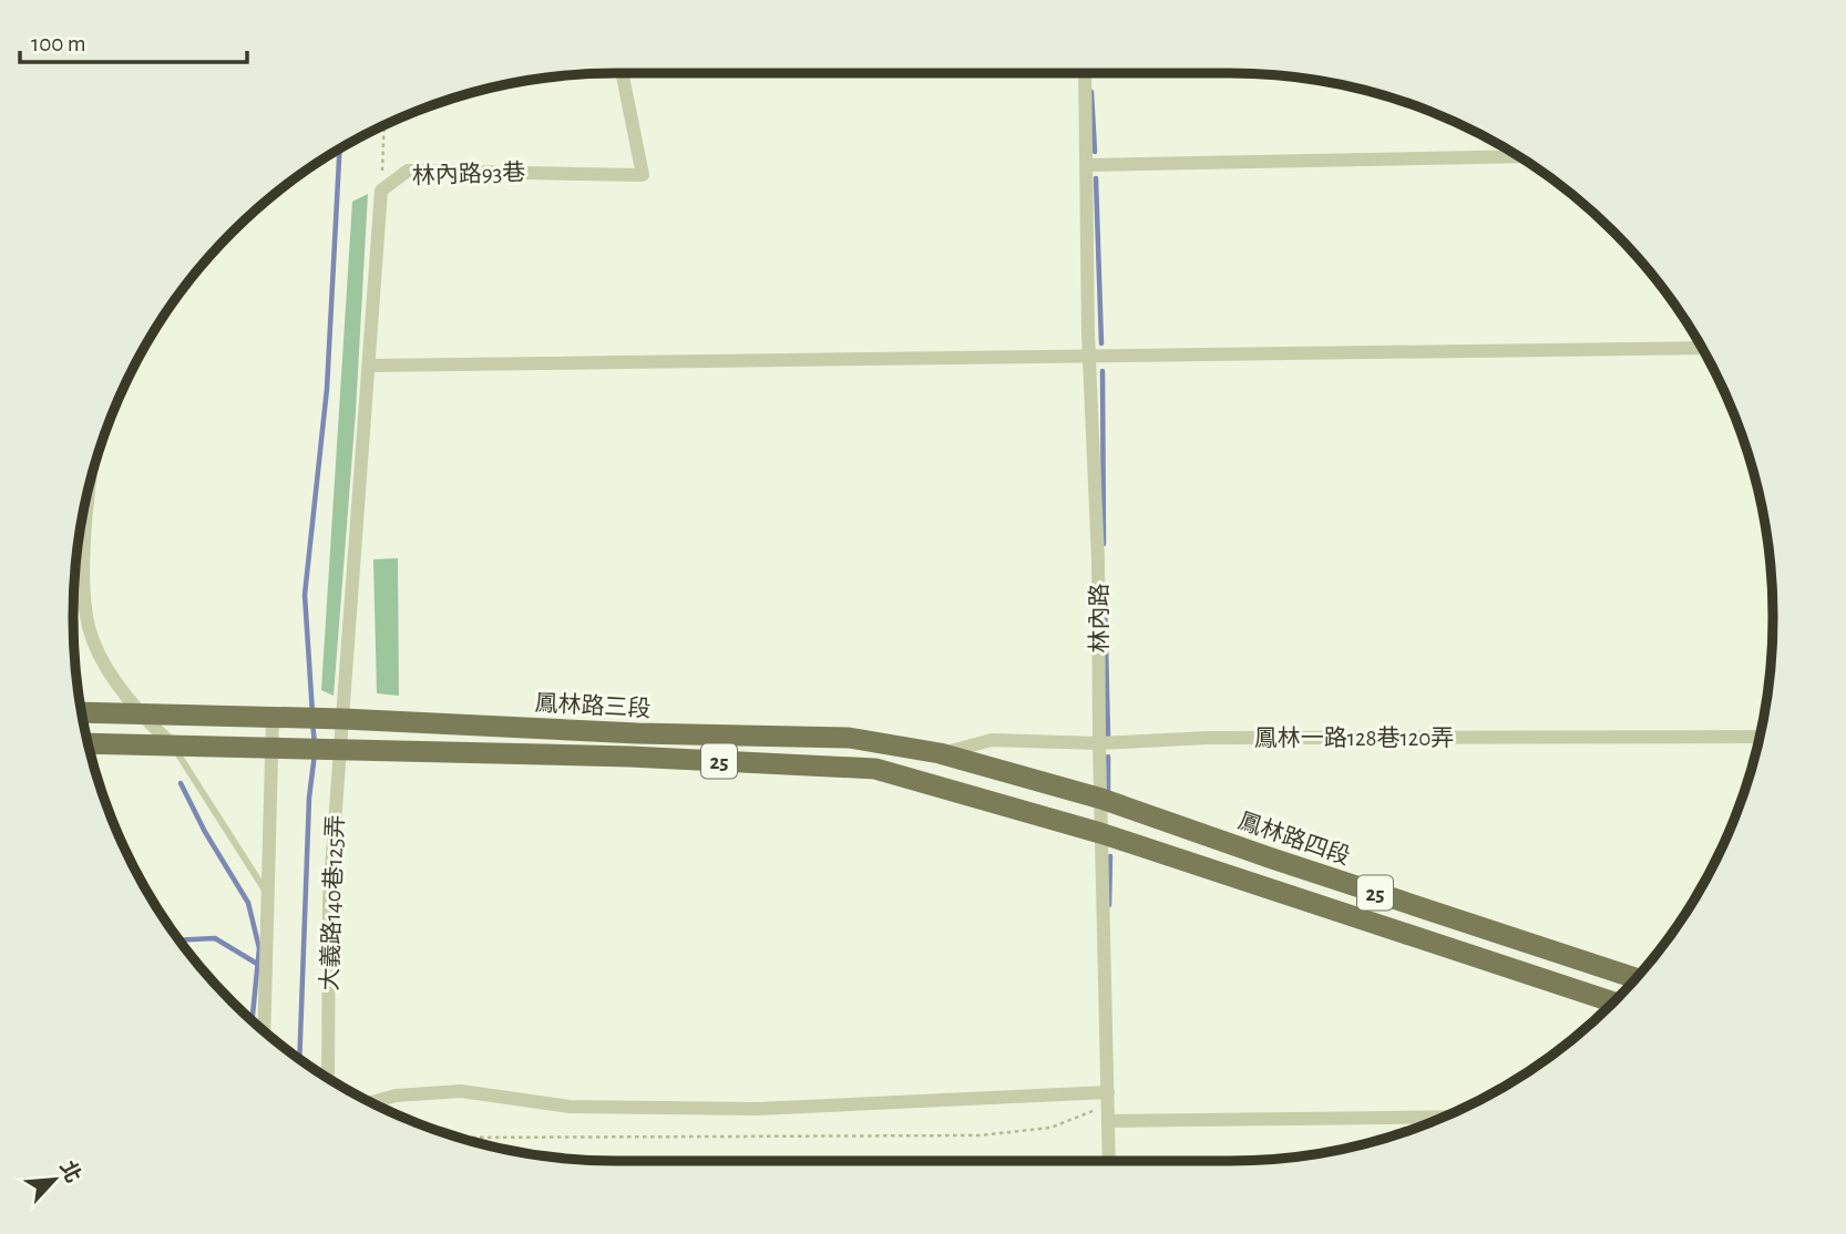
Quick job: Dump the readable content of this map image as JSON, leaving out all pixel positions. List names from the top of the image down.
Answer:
{
  "streets": {
    "main road": ["鳳林路三段", "25", "鳳林路四段"],
    "street": [
      "林內路93巷",
      "林內路",
      "鳳林一路128巷120弄",
      "大義路140巷125弄"
    ]
  },
  "crossings": [
    ["林內路93巷", "鳳林路三段"],
    ["林內路93巷", "大義路140巷125弄"],
    ["林內路", "鳳林路三段"],
    ["林內路", "鳳林一路128巷120弄"],
    ["林內路", "25"],
    ["林內路", "鳳林路四段"],
    ["鳳林路三段", "鳳林一路128巷120弄"],
    ["鳳林路三段", "25"],
    ["鳳林路三段", "鳳林路四段"],
    ["鳳林路三段", "大義路140巷125弄"]
  ],
  "scale_bar": "100 m",
  "north": "top right"
}
